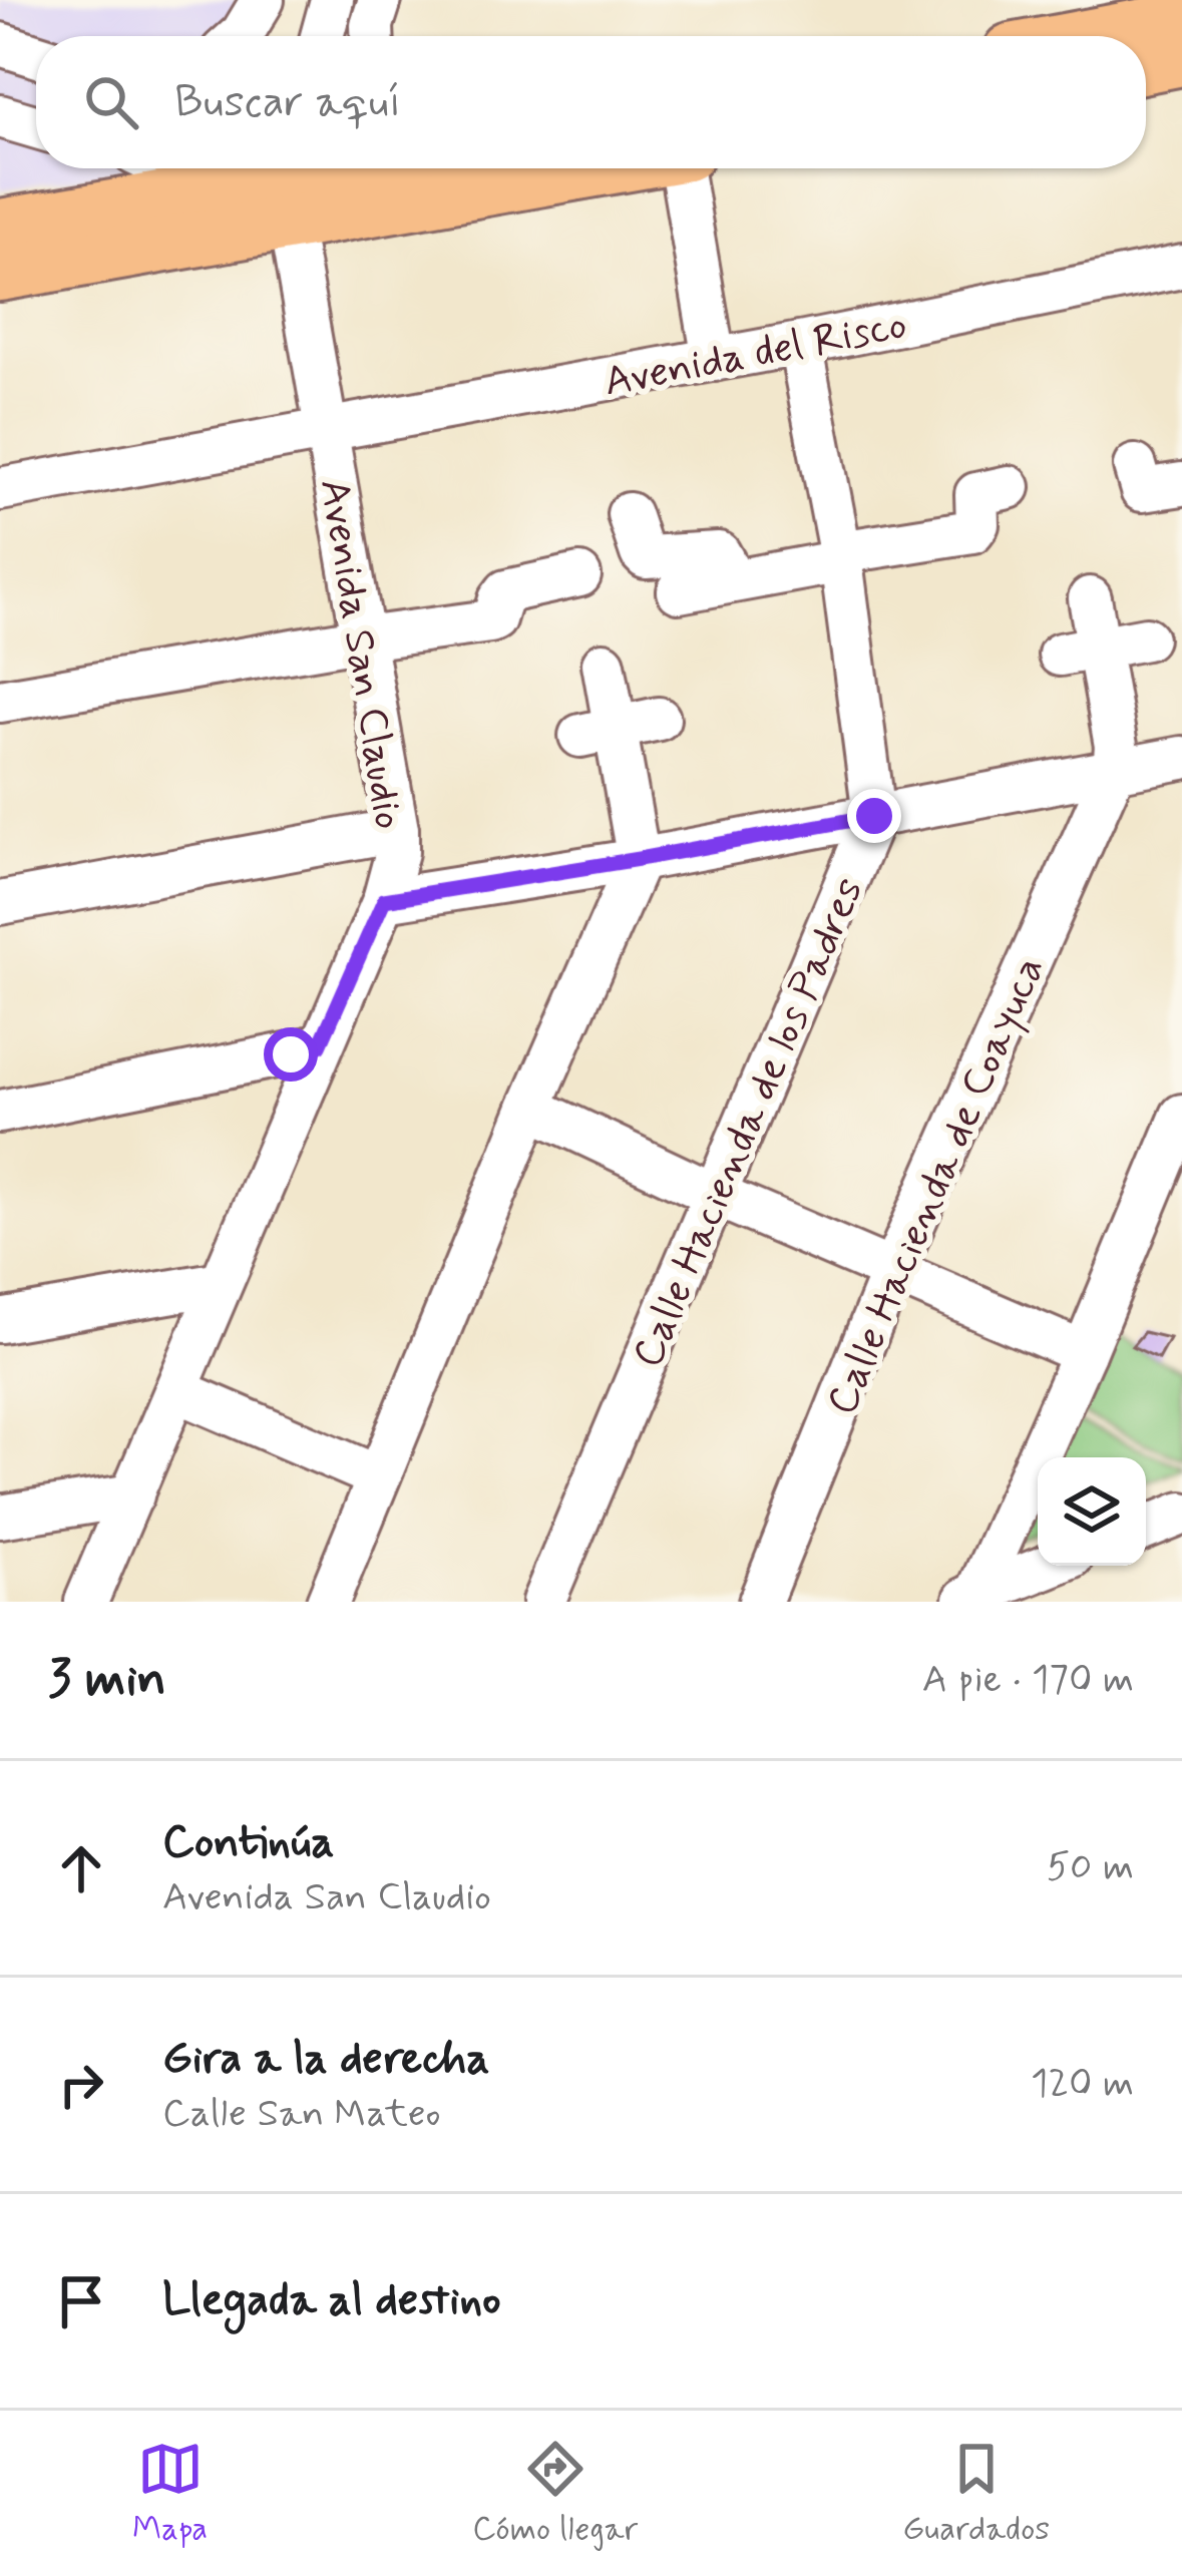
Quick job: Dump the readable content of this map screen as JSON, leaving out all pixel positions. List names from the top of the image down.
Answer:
{
  "streets": {
    "street": [
      "Avenida del Risco",
      "Avenida San Claudio",
      "Calle Hacienda de los Padres",
      "Calle Hacienda de Coayuca"
    ]
  },
  "crossings": [
    ["Avenida del Risco", "Avenida San Claudio"],
    ["Avenida del Risco", "Calle Hacienda de los Padres"]
  ],
  "page": {
    "search": "Buscar aquí",
    "heading": ["3 min", "A pie · 170 m"],
    "list": [
      ["Continúa", "Avenida San Claudio", "50 m"],
      ["Gira a la derecha", "Calle San Mateo", "120 m"],
      "Llegada al destino"
    ],
    "nav": ["Mapa", "Cómo llegar", "Guardados"]
  }
}
